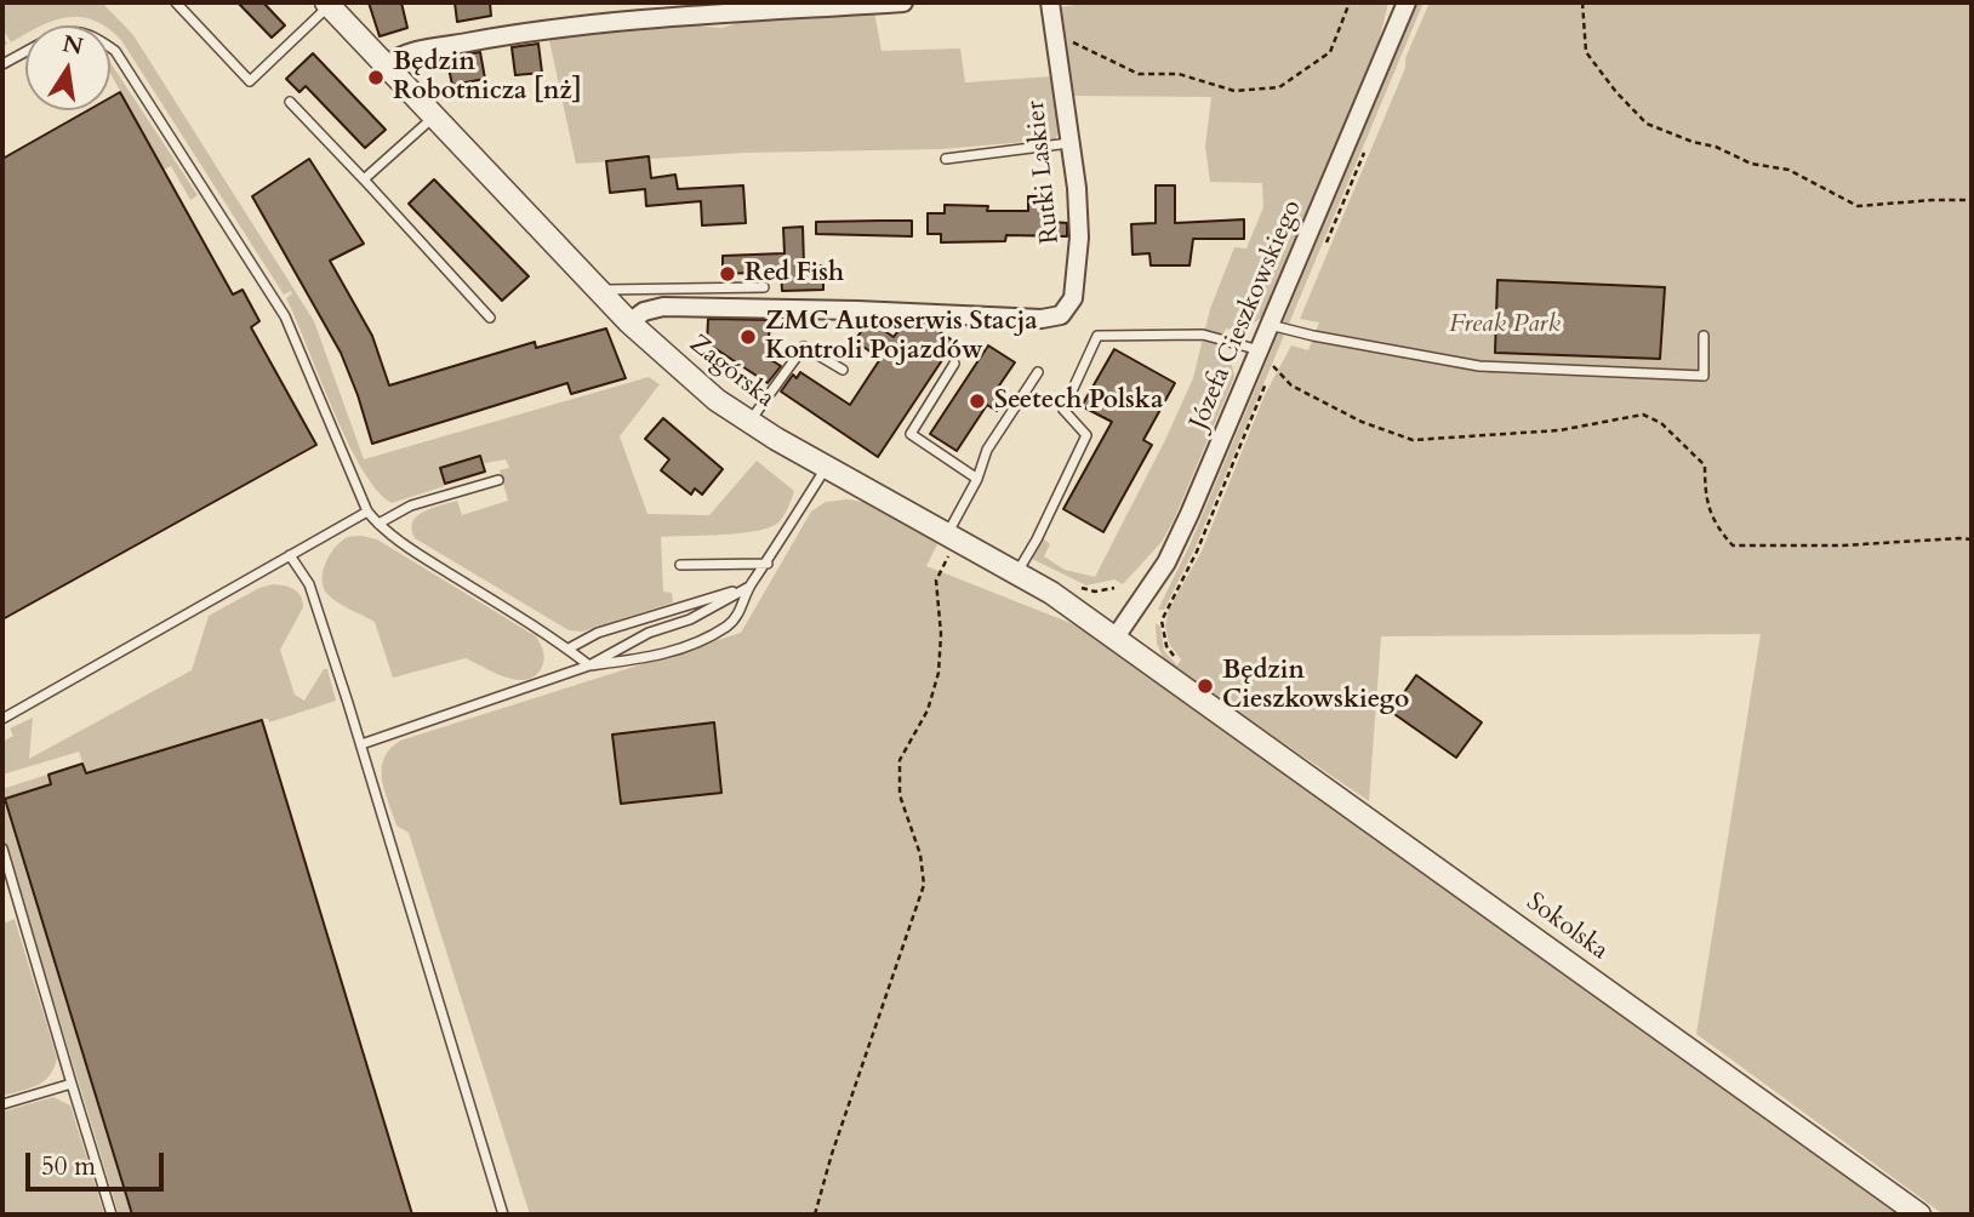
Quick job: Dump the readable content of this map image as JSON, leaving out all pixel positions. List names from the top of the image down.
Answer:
{
  "streets": {
    "street": [
      "Rutki Laskier",
      "Józefa Cieszkowskiego",
      "Zagórska",
      "Sokolska"
    ]
  },
  "crossings": [
    ["Rutki Laskier", "Zagórska"],
    ["Józefa Cieszkowskiego", "Zagórska"],
    ["Zagórska", "Sokolska"]
  ],
  "parks": ["Freak Park"],
  "places": [
    "Będzin Robotnicza [nż]",
    "Red Fish",
    "ZMC Autoserwis Stacja Kontroli Pojazdów",
    "Seetech Polska",
    "Będzin Cieszkowskiego"
  ],
  "scale_bar": "50 m",
  "north": "top"
}
